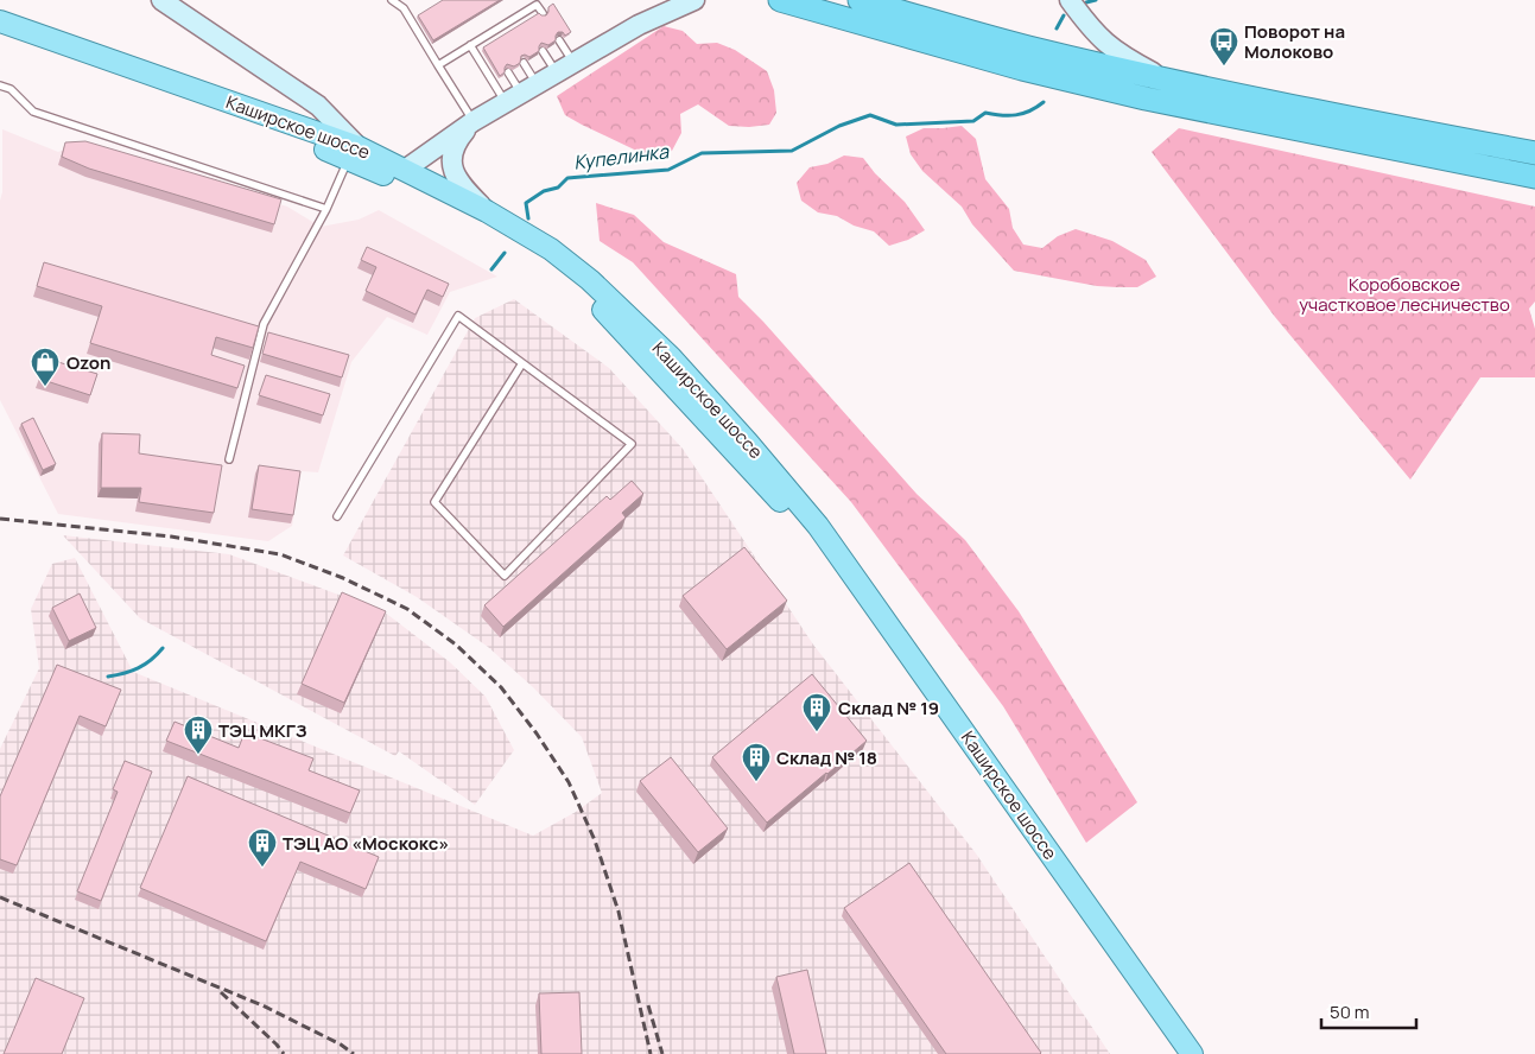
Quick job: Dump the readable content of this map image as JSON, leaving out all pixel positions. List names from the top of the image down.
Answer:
{
  "streets": {
    "main road": ["Каширское шоссе"]
  },
  "water": ["Купелинка"],
  "parks": ["Коробовское участковое лесничество"],
  "places": {
    "bus stop": ["Поворот на Молоково"],
    "shop": ["Ozon"],
    "building": [
      "Склад № 19",
      "ТЭЦ МКГЗ",
      "Склад № 18",
      "ТЭЦ АО «Москокс»"
    ]
  },
  "scale_bar": "50 m"
}
